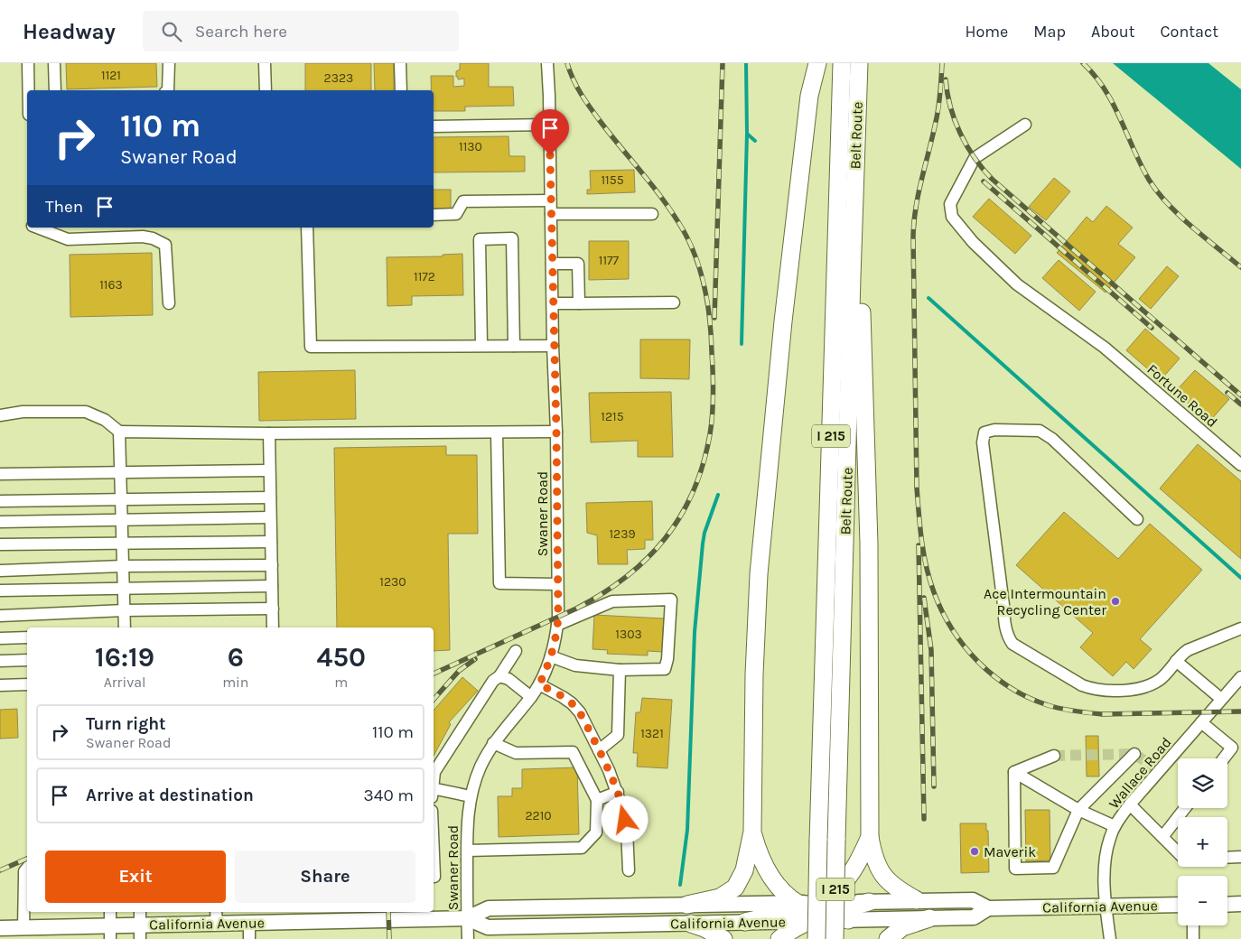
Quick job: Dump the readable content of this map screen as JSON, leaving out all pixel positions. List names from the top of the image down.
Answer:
{
  "streets": {
    "highway": ["Belt Route", "I 215"],
    "main road": ["California Avenue"],
    "street": ["Fortune Road", "Swaner Road", "Wallace Road"]
  },
  "crossings": [
    ["Swaner Road", "California Avenue"],
    ["Wallace Road", "California Avenue"]
  ],
  "places": ["Ace Intermountain Recycling Center", "Maverik"],
  "house_numbers": [
    "1121",
    "2323",
    "1130",
    "1155",
    "1177",
    "1172",
    "1163",
    "1215",
    "1239",
    "1230",
    "1303",
    "1321",
    "2210"
  ],
  "page": {
    "header": "Headway",
    "search": "Search here",
    "nav": [
      "Home",
      "Map",
      "About",
      "Contact"
    ],
    "turn": ["110 m", "Swaner Road"],
    "then": "Then",
    "eta": [
      "16:19",
      "Arrival",
      "6",
      "min",
      "450",
      "m"
    ],
    "list": [
      {
        "name": "Turn right",
        "note": "Swaner Road",
        "value": "110 m"
      },
      {
        "name": "Arrive at destination",
        "value": "340 m"
      }
    ],
    "map_buttons": ["+", "−"],
    "buttons": ["Exit", "Share"]
  }
}
